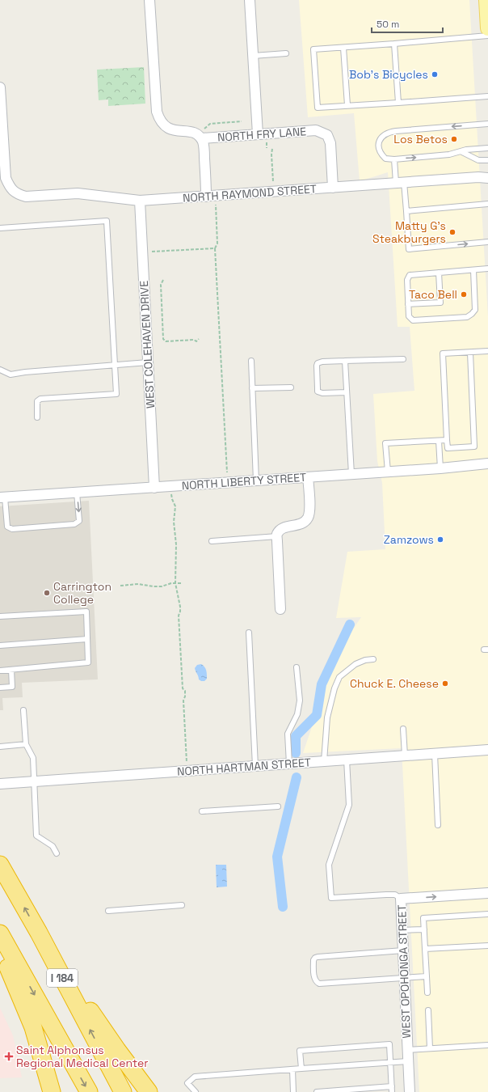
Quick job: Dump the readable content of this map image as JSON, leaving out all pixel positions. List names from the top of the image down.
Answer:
{
  "streets": {
    "highway": ["I 184"],
    "street": [
      "NORTH FRY LANE",
      "NORTH RAYMOND STREET",
      "WEST COLEHAVEN DRIVE",
      "NORTH LIBERTY STREET",
      "NORTH HARTMAN STREET",
      "WEST OPOHONGA STREET"
    ]
  },
  "crossings": [
    ["NORTH FRY LANE", "NORTH RAYMOND STREET"],
    ["NORTH RAYMOND STREET", "WEST COLEHAVEN DRIVE"],
    ["WEST COLEHAVEN DRIVE", "NORTH LIBERTY STREET"]
  ],
  "places": {
    "other": [
      "Bob's Bicycles",
      "Los Betos",
      "Matty G's Steakburgers",
      "Taco Bell",
      "Zamzows",
      "Carrington College",
      "Chuck E. Cheese"
    ],
    "health": ["Saint Alphonsus Regional Medical Center"]
  },
  "scale_bar": "50 m"
}
